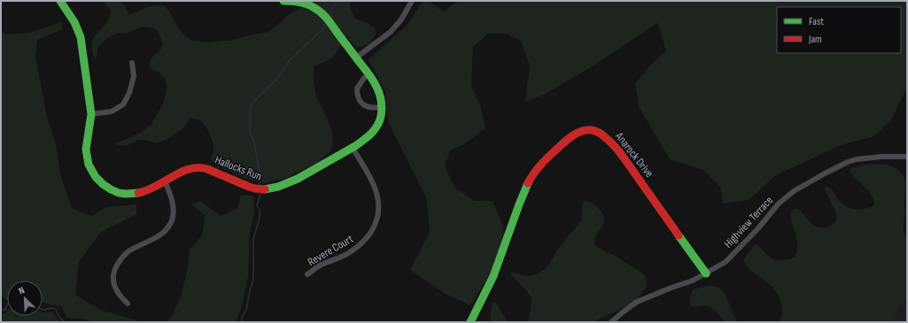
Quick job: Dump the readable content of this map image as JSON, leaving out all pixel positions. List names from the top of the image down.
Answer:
{
  "streets": {
    "street": [
      "Anarock Drive",
      "Hallocks Run",
      "Highview Terrace",
      "Revere Court"
    ]
  },
  "crossings": [
    ["Anarock Drive", "Highview Terrace"],
    ["Hallocks Run", "Revere Court"]
  ],
  "legend": ["Fast", "Jam"],
  "north": "top left"
}
